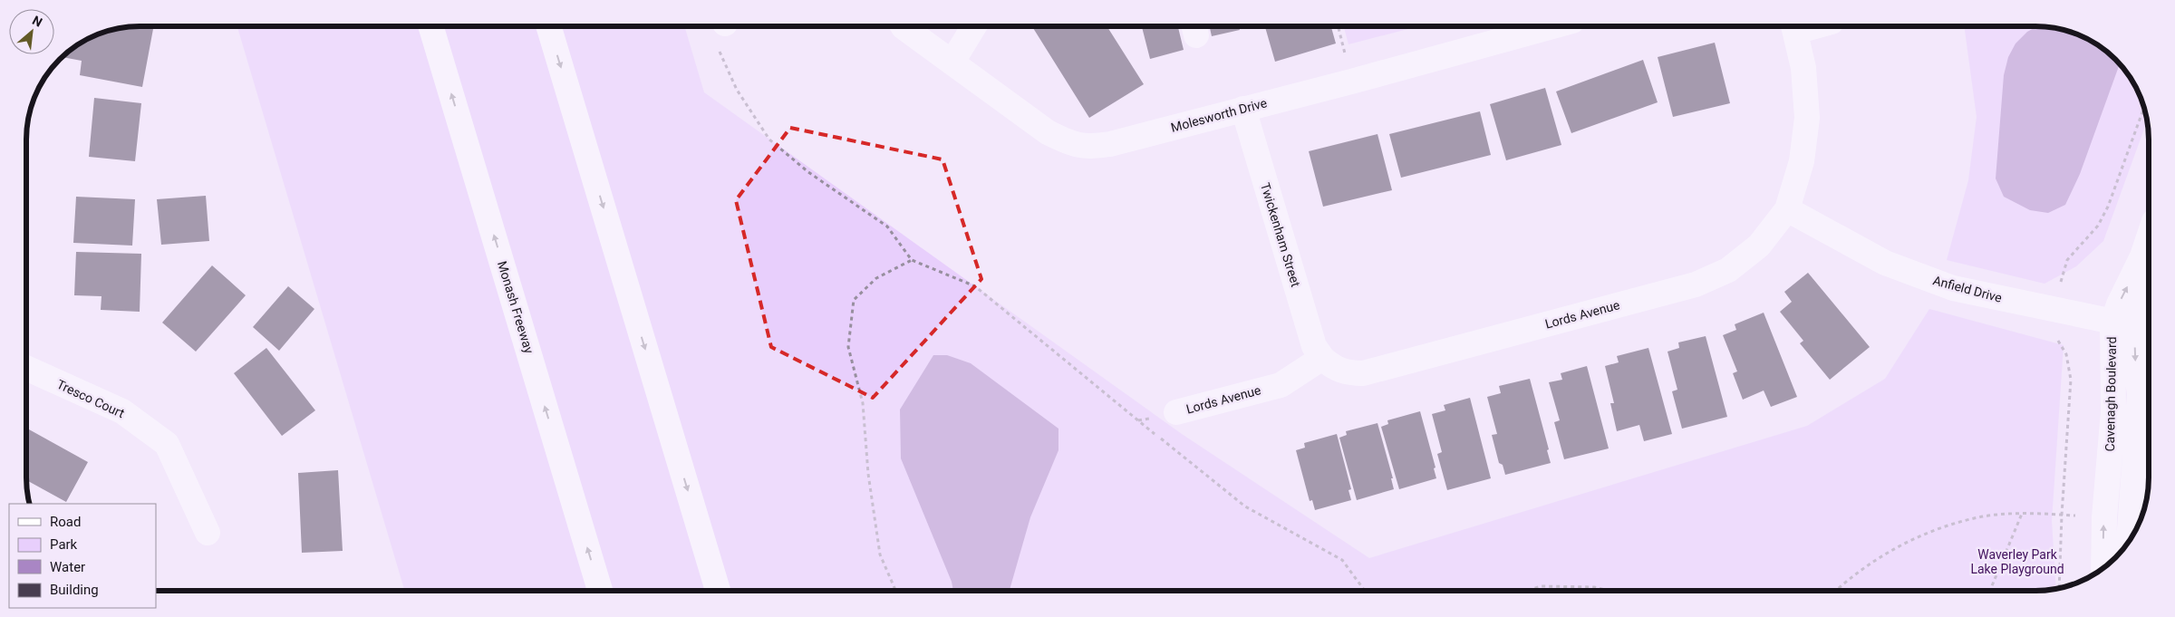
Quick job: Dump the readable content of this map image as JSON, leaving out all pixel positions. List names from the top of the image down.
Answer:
{
  "streets": {
    "main road": [
      "Molesworth Drive",
      "Twickenham Street",
      "Anfield Drive",
      "Monash Freeway",
      "Lords Avenue",
      "Cavenagh Boulevard",
      "Tresco Court"
    ]
  },
  "crossings": [
    ["Molesworth Drive", "Twickenham Street"],
    ["Twickenham Street", "Lords Avenue"],
    ["Anfield Drive", "Lords Avenue"],
    ["Anfield Drive", "Cavenagh Boulevard"]
  ],
  "parks": ["Waverley Park Lake Playground"],
  "legend": [
    "Road",
    "Park",
    "Water",
    "Building"
  ],
  "north": "top right"
}
